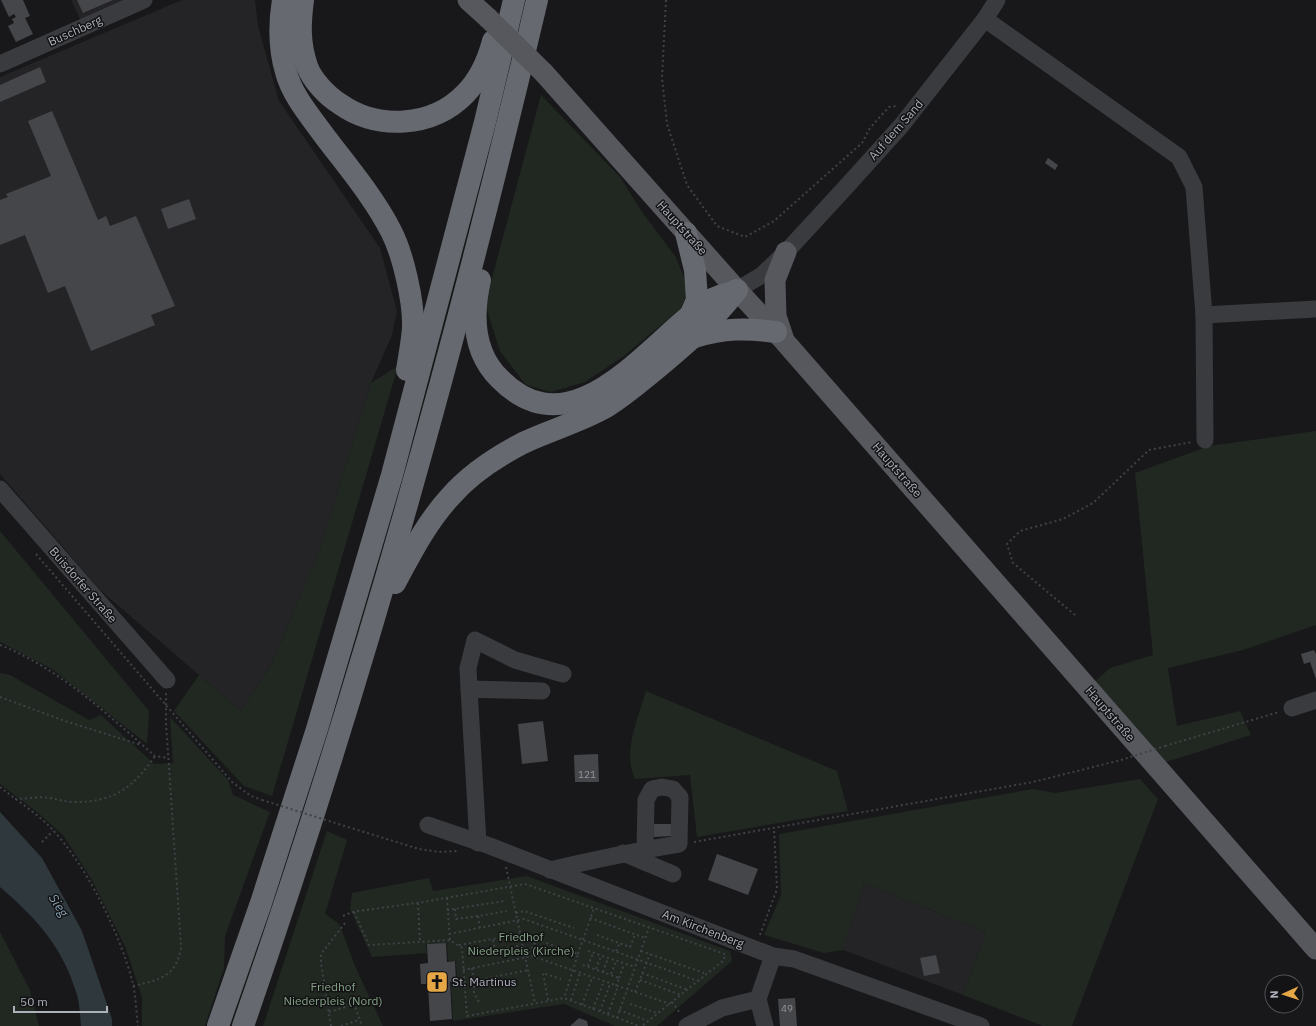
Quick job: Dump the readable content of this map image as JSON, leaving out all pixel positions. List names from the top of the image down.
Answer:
{
  "streets": {
    "main road": ["Hauptstraße"],
    "street": [
      "Buschberg",
      "Auf dem Sand",
      "Buisdorfer Straße",
      "Am Kirchenberg"
    ]
  },
  "crossings": [
    ["Auf dem Sand", "Hauptstraße"]
  ],
  "water": ["Sieg"],
  "parks": ["Friedhof Niederpleis (Kirche)", "Friedhof Niederpleis (Nord)"],
  "places": {
    "church": ["St. Martinus"]
  },
  "house_numbers": ["121", "49"],
  "scale_bar": "50 m",
  "north": "left"
}
